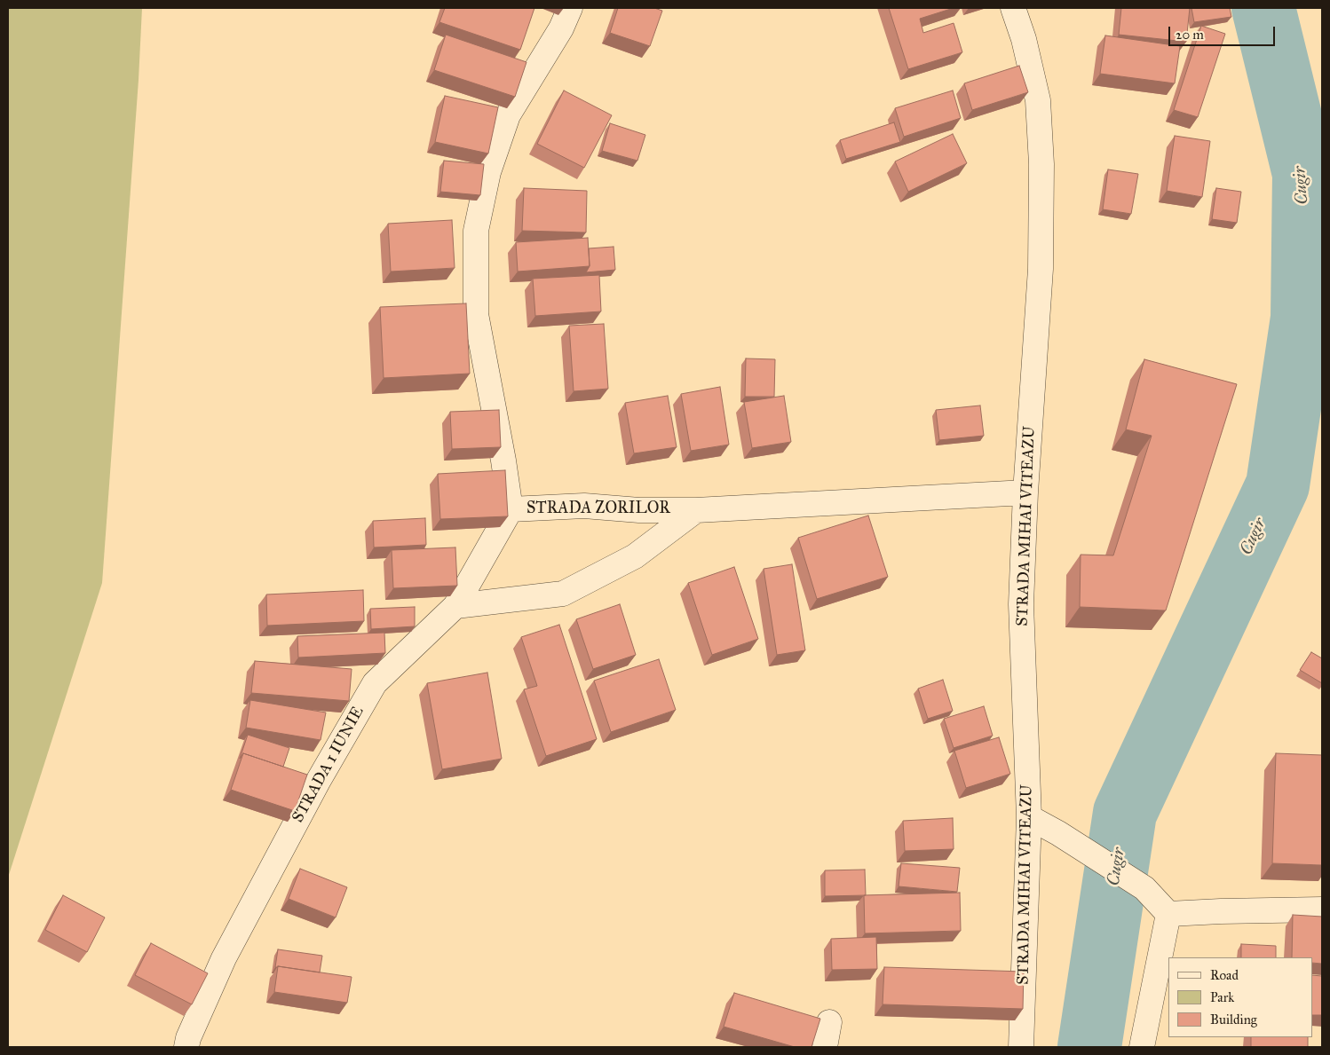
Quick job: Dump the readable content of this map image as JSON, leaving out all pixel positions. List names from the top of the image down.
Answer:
{
  "streets": {
    "street": ["STRADA ZORILOR", "STRADA MIHAI VITEAZU", "STRADA 1 IUNIE"]
  },
  "crossings": [
    ["STRADA ZORILOR", "STRADA MIHAI VITEAZU"],
    ["STRADA ZORILOR", "STRADA 1 IUNIE"]
  ],
  "water": ["Cugir"],
  "legend": ["Road", "Park", "Building"],
  "scale_bar": "20 m"
}
